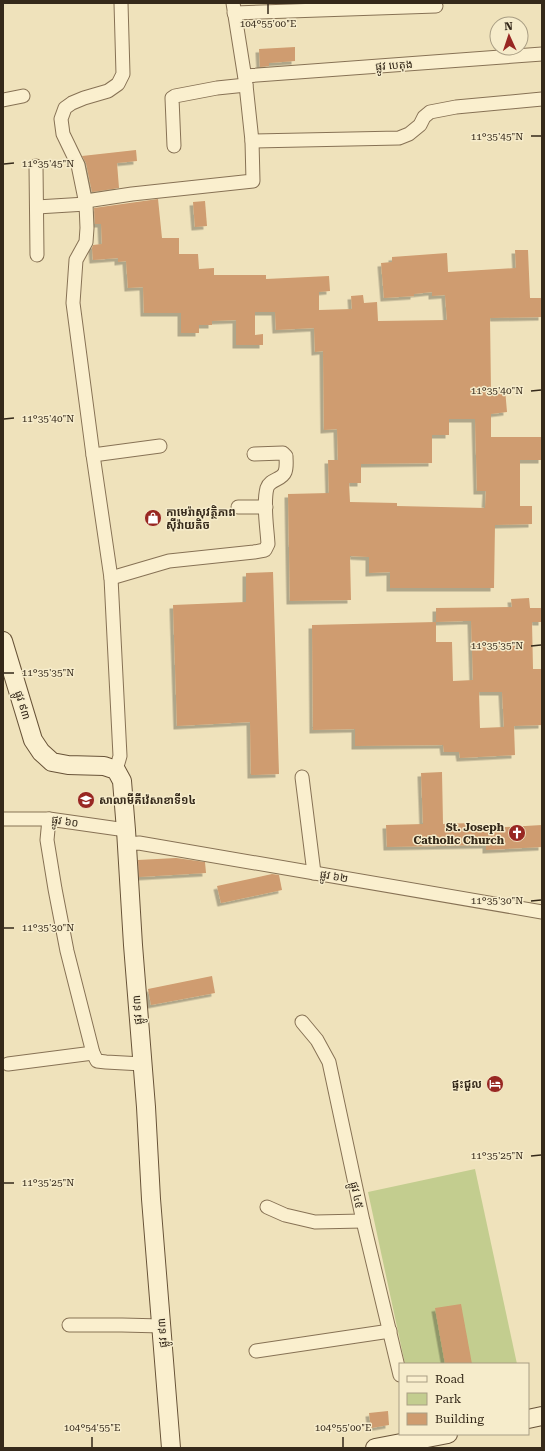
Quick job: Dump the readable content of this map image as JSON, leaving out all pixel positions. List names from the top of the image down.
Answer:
{
  "streets": {
    "street": [
      "ផ្លូវ បេតុង",
      "ផ្លូវ ៩៣",
      "ផ្លូវ ៦០",
      "ផ្លូវ ៦២",
      "ផ្លូវ ៤៥"
    ]
  },
  "crossings": [
    ["ផ្លូវ ៩៣", "ផ្លូវ ៦០"],
    ["ផ្លូវ ៩៣", "ផ្លូវ ៦២"],
    ["ផ្លូវ ៦០", "ផ្លូវ ៦២"]
  ],
  "places": {
    "shop": ["កាមេរ៉ាសុវត្ថិភាព ស៊ីវ៉ាយតិច"],
    "school or university": ["សាលាមីគីវ៉េសាខាទី១៤"],
    "church": ["St. Joseph Catholic Church"],
    "hotel": ["ផ្ទះជួល"]
  },
  "legend": ["Road", "Park", "Building"],
  "north": "top",
  "coordinates": [
    "104°55'00\"E",
    "11°35'45\"N",
    "11°35'40\"N",
    "11°35'35\"N",
    "11°35'30\"N",
    "11°35'25\"N",
    "104°54'55\"E"
  ]
}
